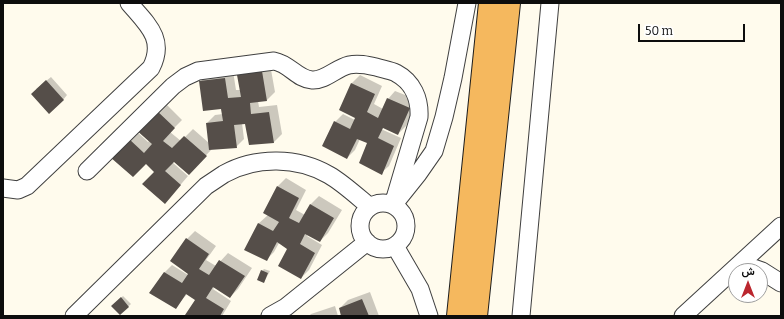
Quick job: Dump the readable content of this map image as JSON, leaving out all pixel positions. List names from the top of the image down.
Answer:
{
  "scale_bar": "50 m",
  "north": "top"
}
